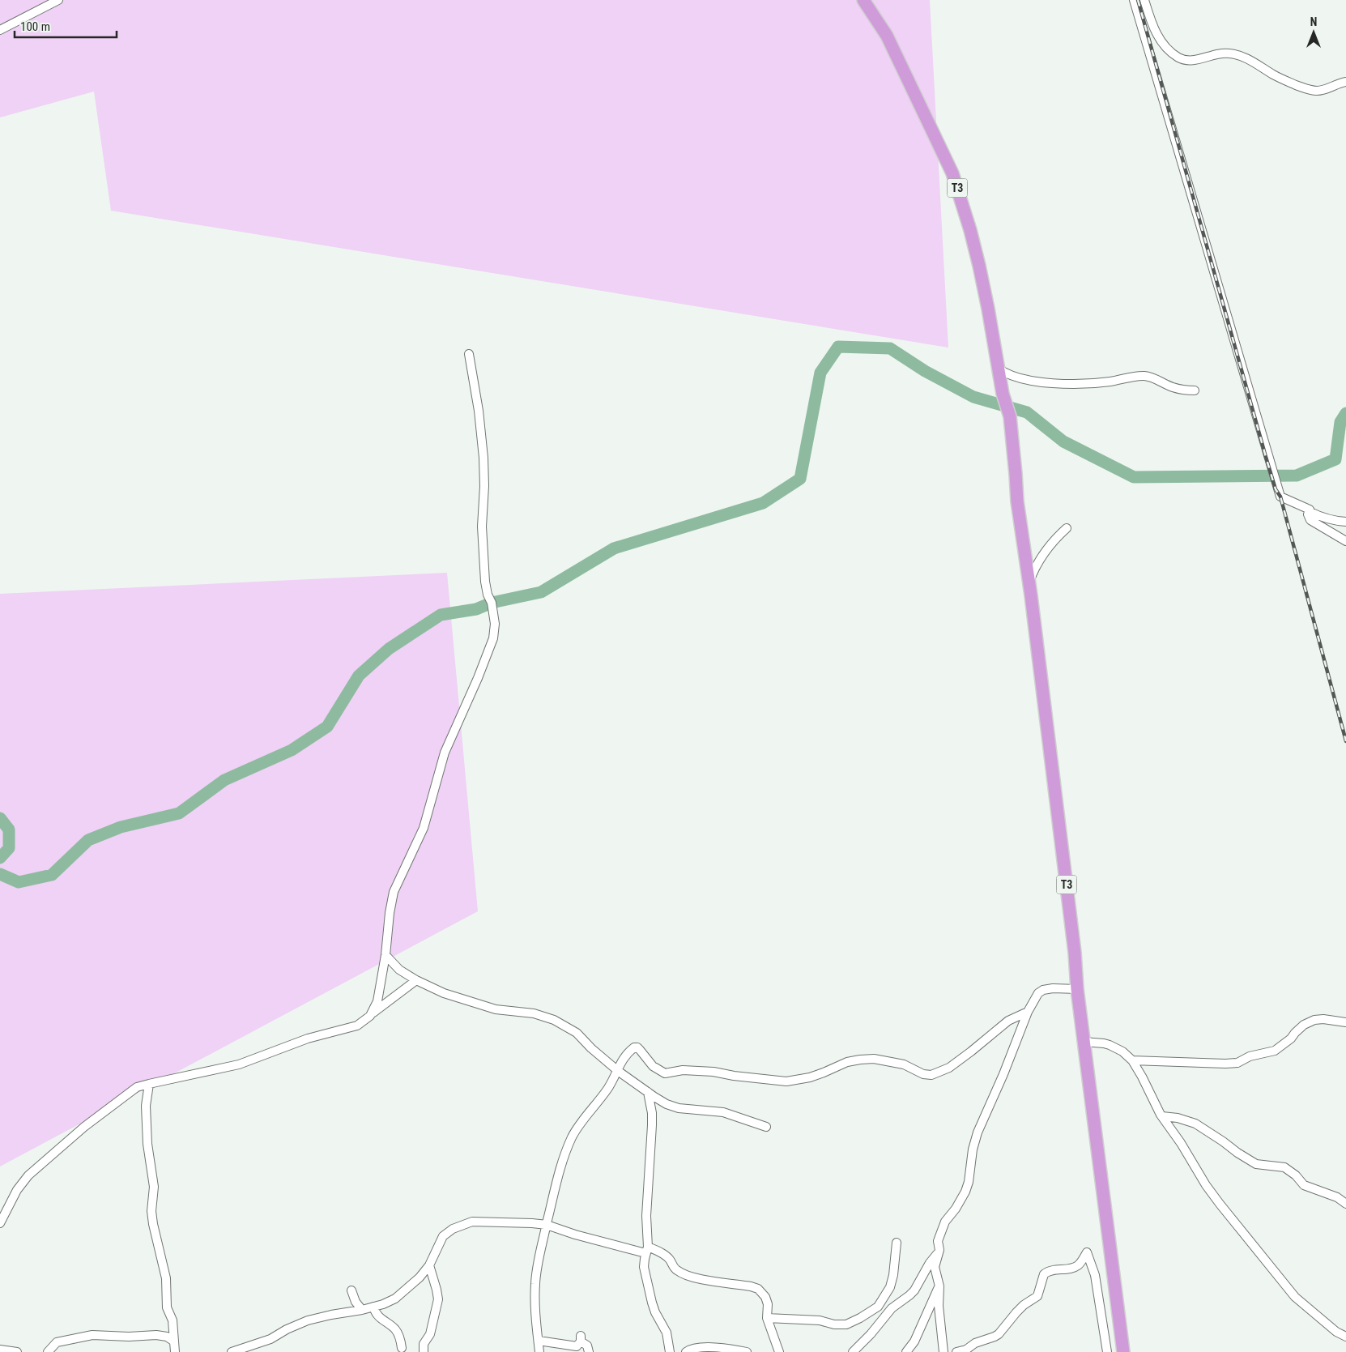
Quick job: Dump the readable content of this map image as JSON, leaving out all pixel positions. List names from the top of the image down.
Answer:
{
  "streets": {
    "highway": ["T3"]
  },
  "scale_bar": "100 m",
  "north": "top"
}
